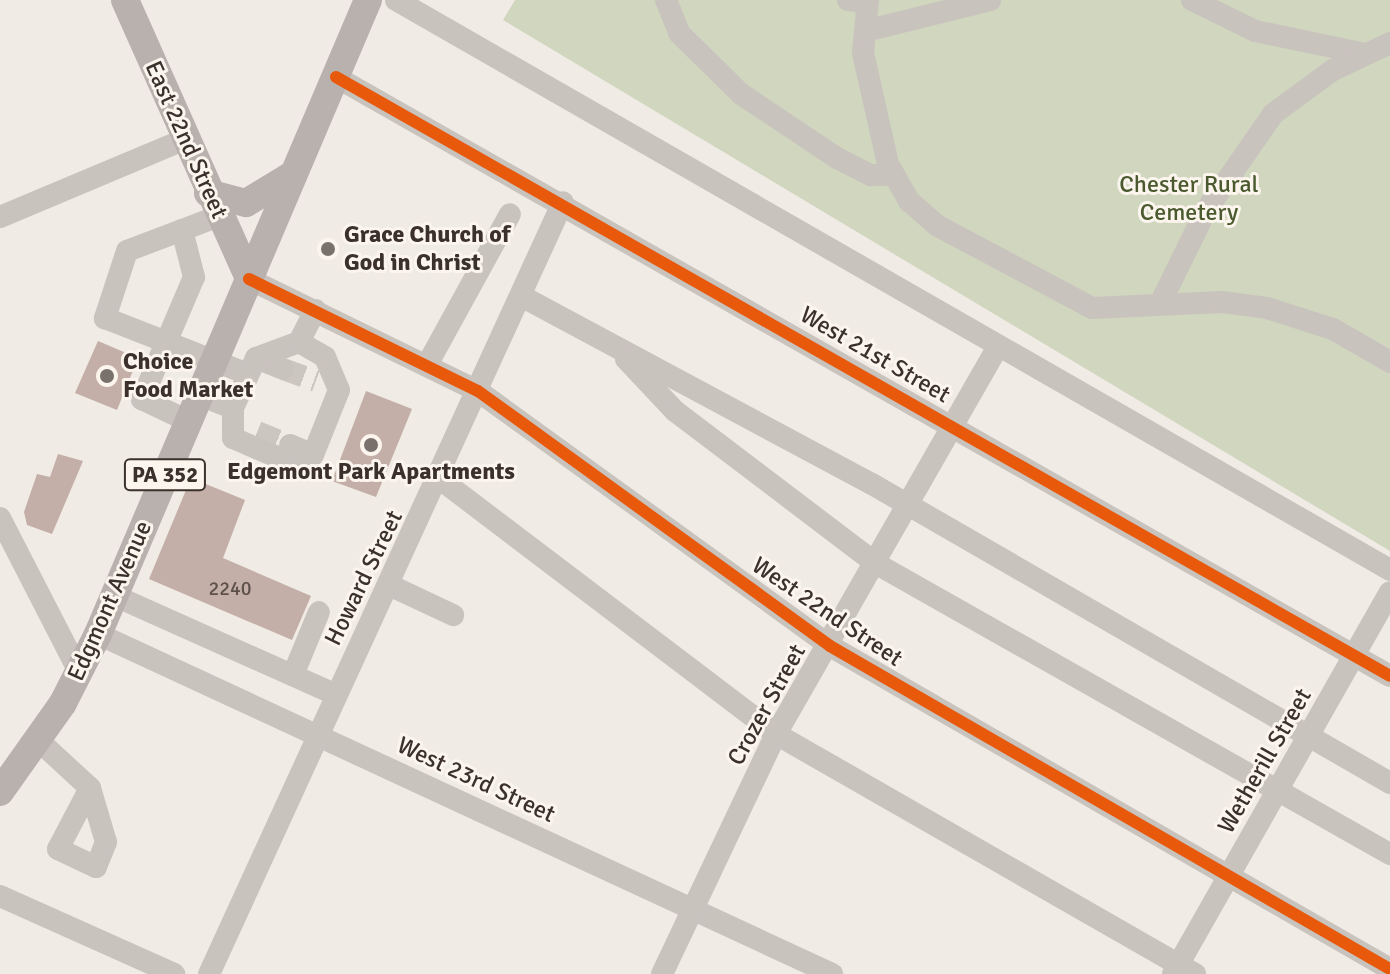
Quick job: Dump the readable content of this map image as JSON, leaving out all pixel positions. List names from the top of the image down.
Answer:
{
  "streets": {
    "main road": ["East 22nd Street", "PA 352", "Edgmont Avenue"],
    "street": [
      "West 21st Street",
      "Howard Street",
      "West 22nd Street",
      "Crozer Street",
      "Wetherill Street",
      "West 23rd Street"
    ]
  },
  "crossings": [
    ["East 22nd Street", "Edgmont Avenue"],
    ["East 22nd Street", "West 22nd Street"],
    ["West 21st Street", "Howard Street"],
    ["West 21st Street", "Edgmont Avenue"],
    ["West 21st Street", "Crozer Street"],
    ["West 21st Street", "Wetherill Street"],
    ["Howard Street", "West 22nd Street"],
    ["Howard Street", "West 23rd Street"],
    ["Edgmont Avenue", "West 22nd Street"],
    ["Edgmont Avenue", "West 23rd Street"],
    ["West 22nd Street", "Crozer Street"],
    ["West 22nd Street", "Wetherill Street"],
    ["Crozer Street", "West 23rd Street"]
  ],
  "parks": ["Chester Rural Cemetery"],
  "places": ["Grace Church of God in Christ", "Choice Food Market", "Edgemont Park Apartments"],
  "house_numbers": ["2240"]
}
